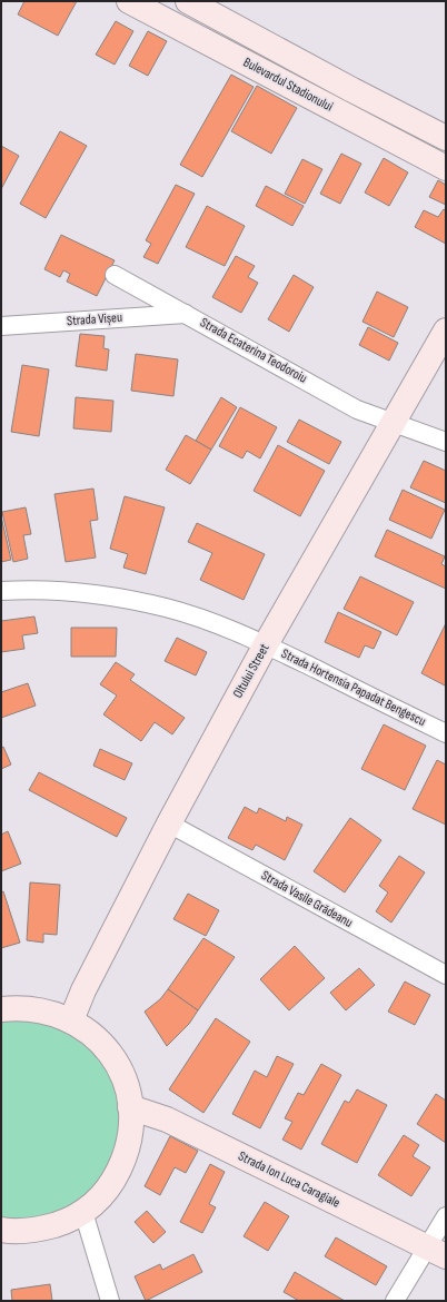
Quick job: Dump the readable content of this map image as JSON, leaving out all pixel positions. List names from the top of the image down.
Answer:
{
  "streets": {
    "main road": ["Bulevardul Stadionului", "Oltului Street", "Strada Ion Luca Caragiale"],
    "street": [
      "Strada Vișeu",
      "Strada Ecaterina Teodoroiu",
      "Strada Hortensia Papadat Bengescu",
      "Strada Vasile Grădeanu"
    ]
  },
  "crossings": [
    ["Strada Vișeu", "Strada Ecaterina Teodoroiu"],
    ["Strada Ecaterina Teodoroiu", "Oltului Street"],
    ["Oltului Street", "Strada Hortensia Papadat Bengescu"],
    ["Oltului Street", "Strada Vasile Grădeanu"]
  ]
}
